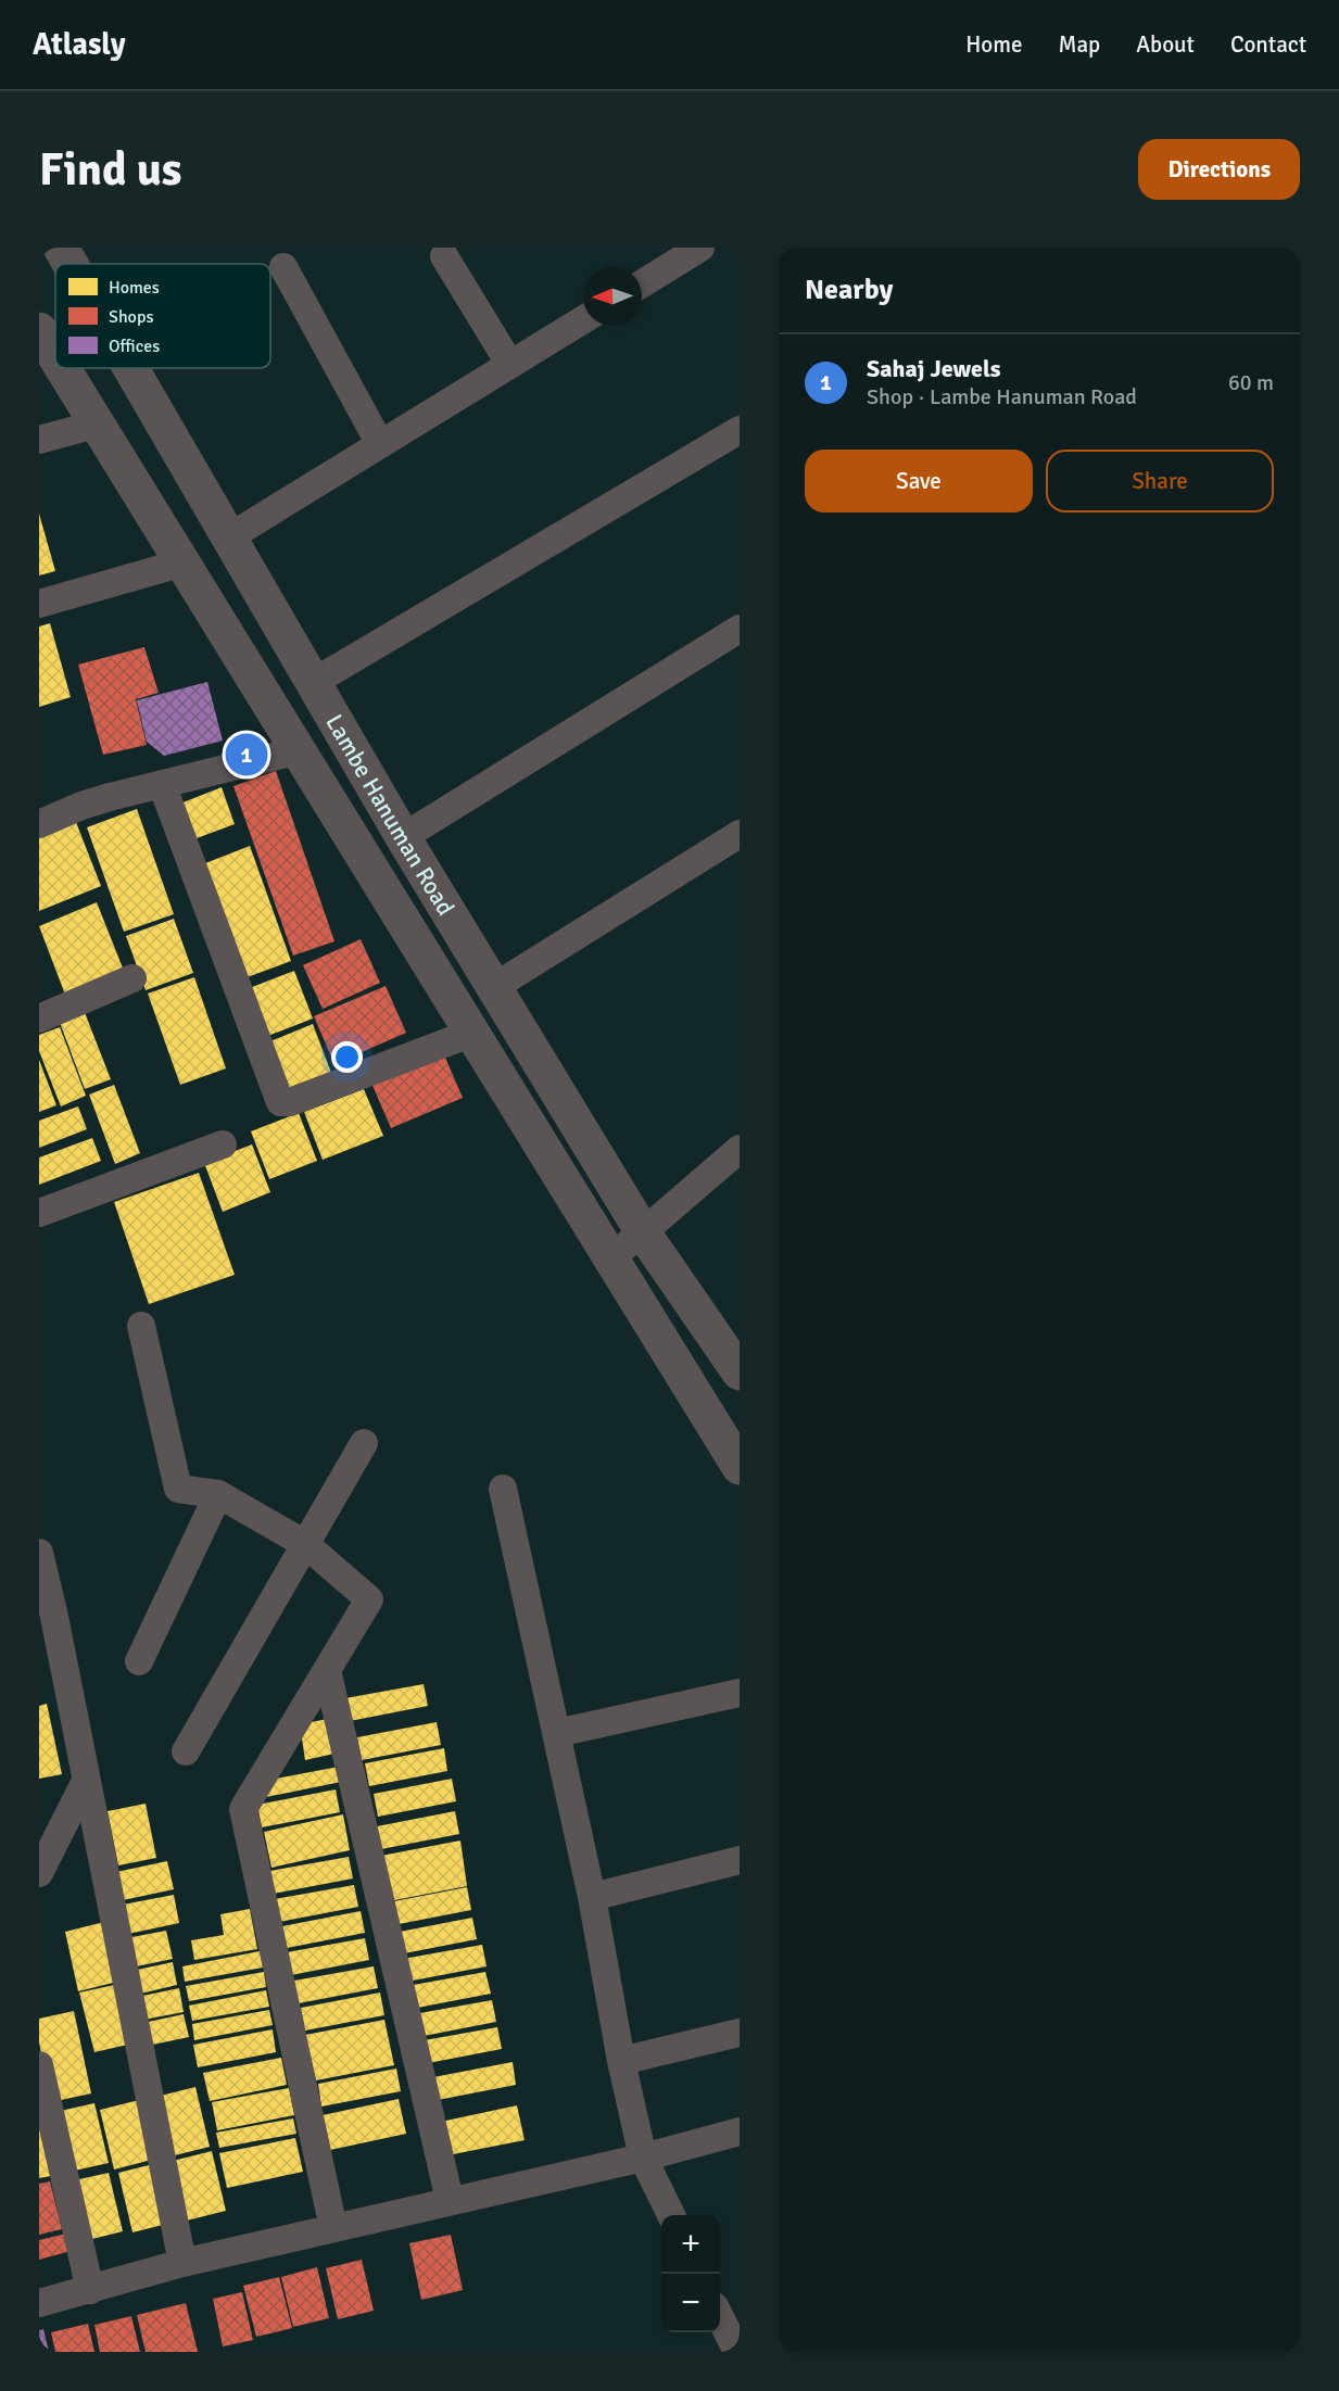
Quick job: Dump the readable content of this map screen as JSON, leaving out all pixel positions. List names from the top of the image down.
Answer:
{
  "streets": {
    "street": ["Lambe Hanuman Road"]
  },
  "legend": ["Homes", "Shops", "Offices"],
  "north": "left",
  "page": {
    "header": "Atlasly",
    "nav": [
      "Home",
      "Map",
      "About",
      "Contact"
    ],
    "buttons": [
      "Directions",
      ["Save", "Share"]
    ],
    "title": "Find us",
    "heading": "Nearby",
    "list": [
      {
        "mark": "1",
        "name": "Sahaj Jewels",
        "note": "Shop · Lambe Hanuman Road",
        "value": "60 m"
      }
    ],
    "pins": "1",
    "map_buttons": ["+", "−"]
  }
}
